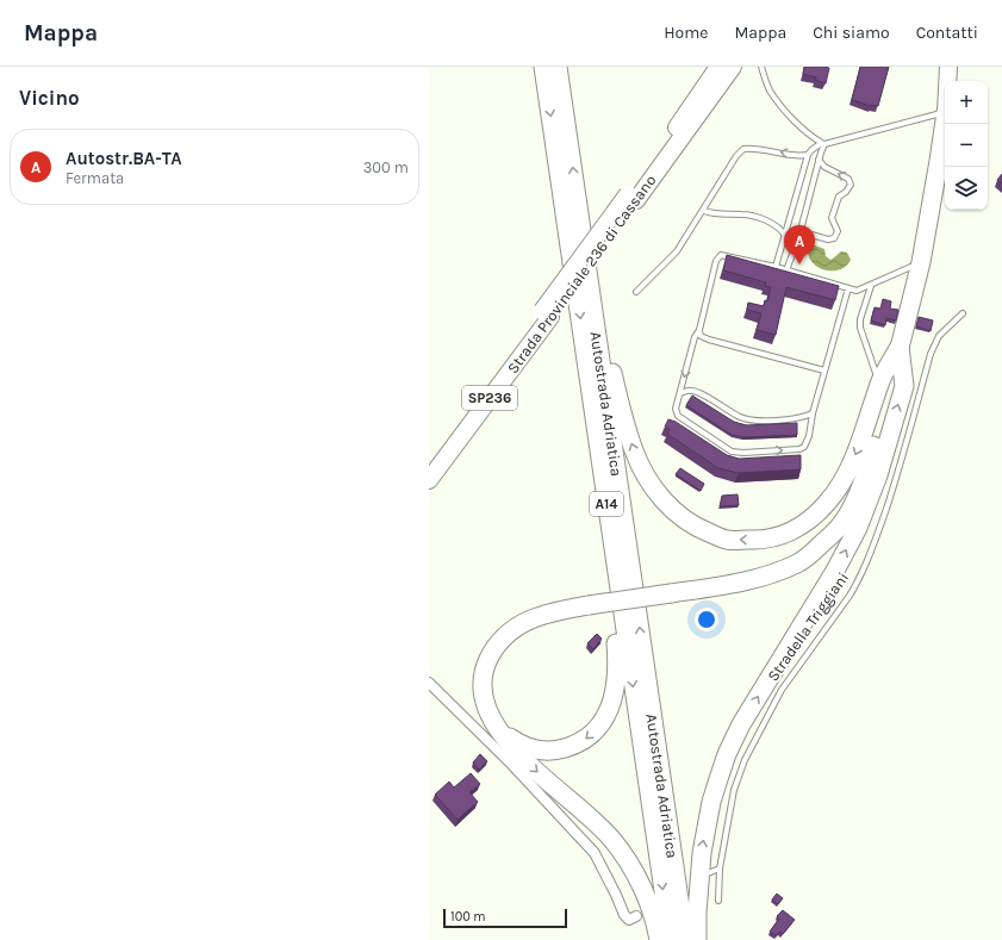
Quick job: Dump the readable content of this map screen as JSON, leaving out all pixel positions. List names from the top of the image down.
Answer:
{
  "streets": {
    "highway": [
      "Strada Provinciale 236 di Cassano",
      "SP236",
      "Autostrada Adriatica",
      "A14"
    ],
    "lane": ["Stradella Triggiani"]
  },
  "crossings": [
    ["Autostrada Adriatica", "A14"]
  ],
  "scale_bar": "100 m",
  "page": {
    "header": "Mappa",
    "nav": [
      "Home",
      "Mappa",
      "Chi siamo",
      "Contatti"
    ],
    "heading": "Vicino",
    "map_buttons": ["+", "−"],
    "list": [
      {
        "mark": "A",
        "name": "Autostr.BA-TA",
        "note": "Fermata",
        "value": "300 m"
      }
    ],
    "pins": "A",
    "scale": "100 m"
  }
}
